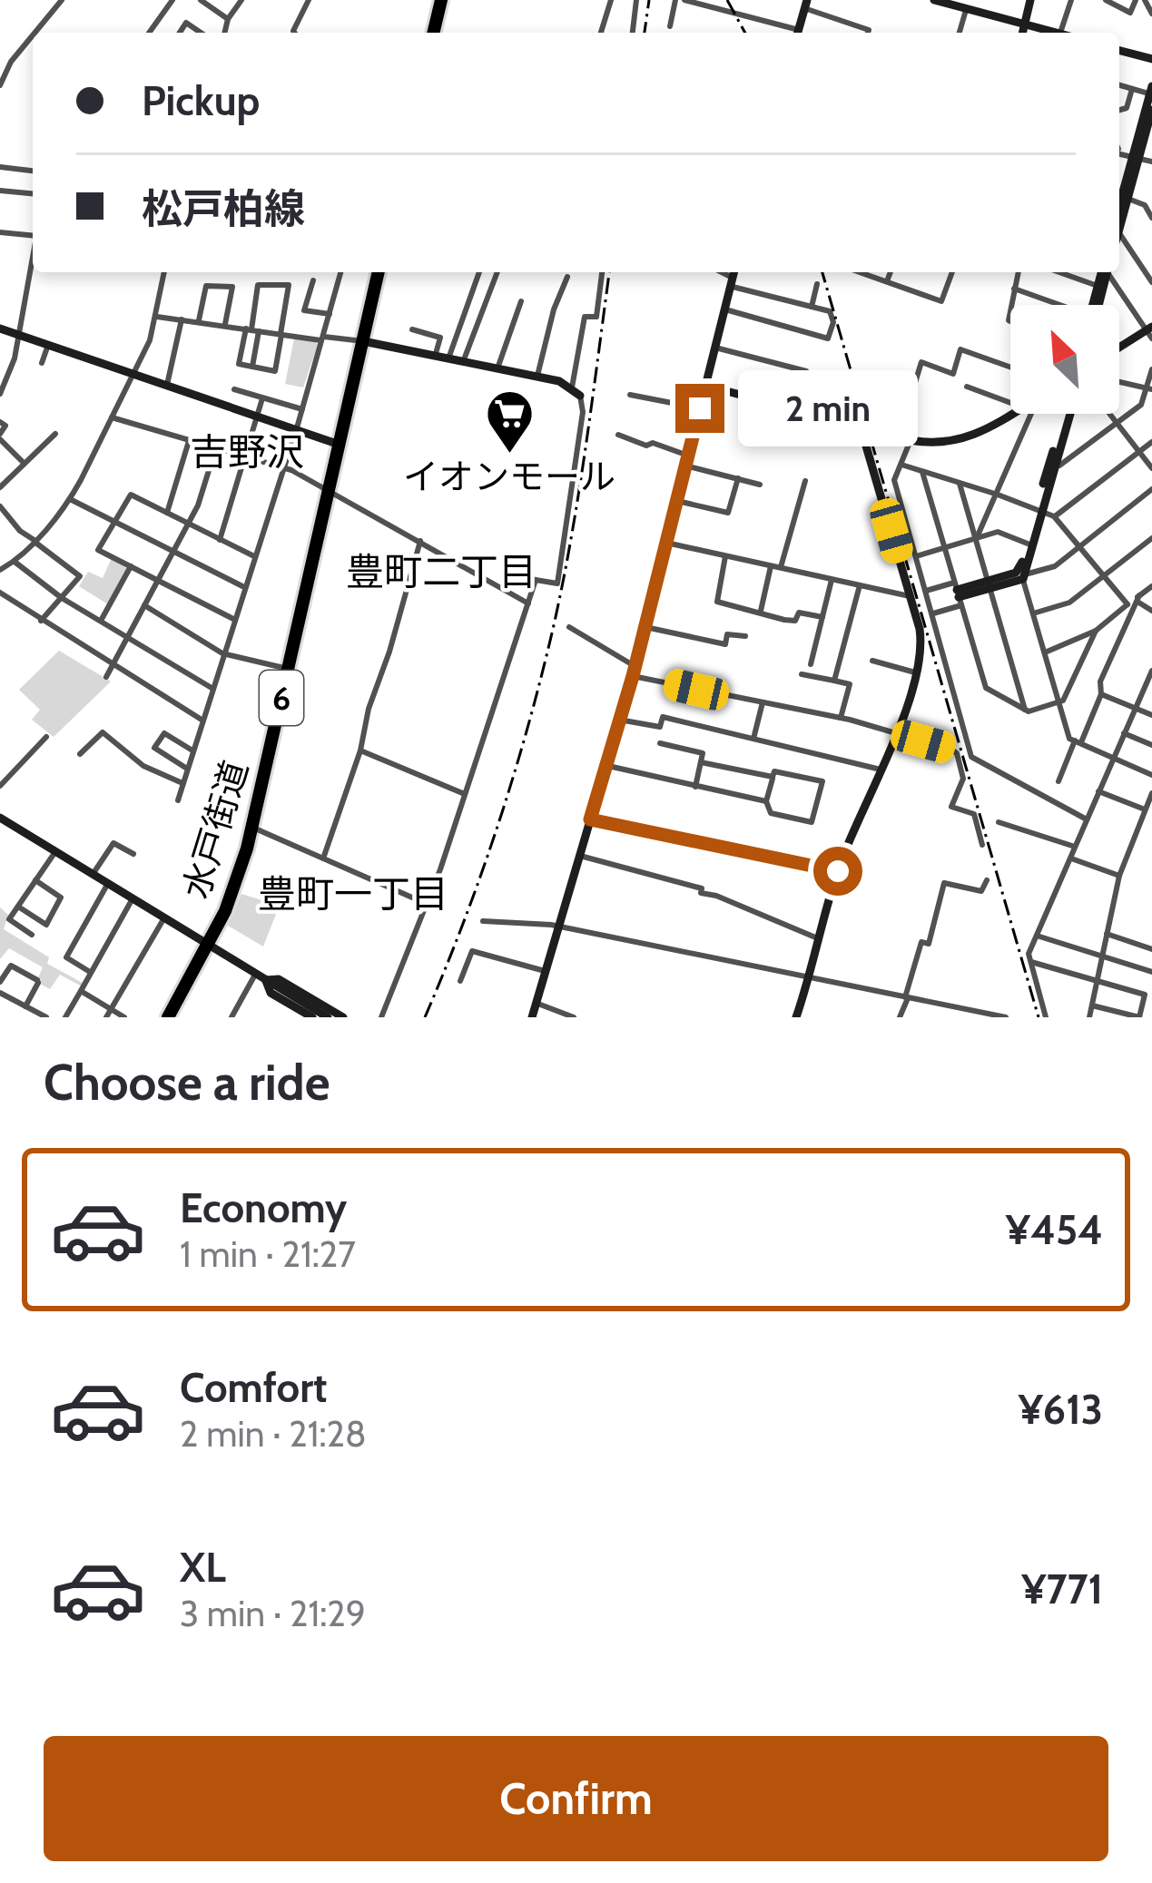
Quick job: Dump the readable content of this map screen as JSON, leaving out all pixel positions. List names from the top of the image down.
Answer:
{
  "streets": {
    "highway": ["6", "水戸街道"]
  },
  "districts": ["吉野沢", "豊町二丁目", "豊町一丁目"],
  "places": {
    "supermarket": ["イオンモール"]
  },
  "north": "top left",
  "page": {
    "banner": ["Pickup", "松戸柏線"],
    "bubble": "2 min",
    "heading": "Choose a ride",
    "list": [
      {
        "name": "Economy",
        "note": "1 min · 21:27",
        "value": "¥454"
      },
      {
        "name": "Comfort",
        "note": "2 min · 21:28",
        "value": "¥613"
      },
      {
        "name": "XL",
        "note": "3 min · 21:29",
        "value": "¥771"
      }
    ],
    "buttons": "Confirm"
  }
}
